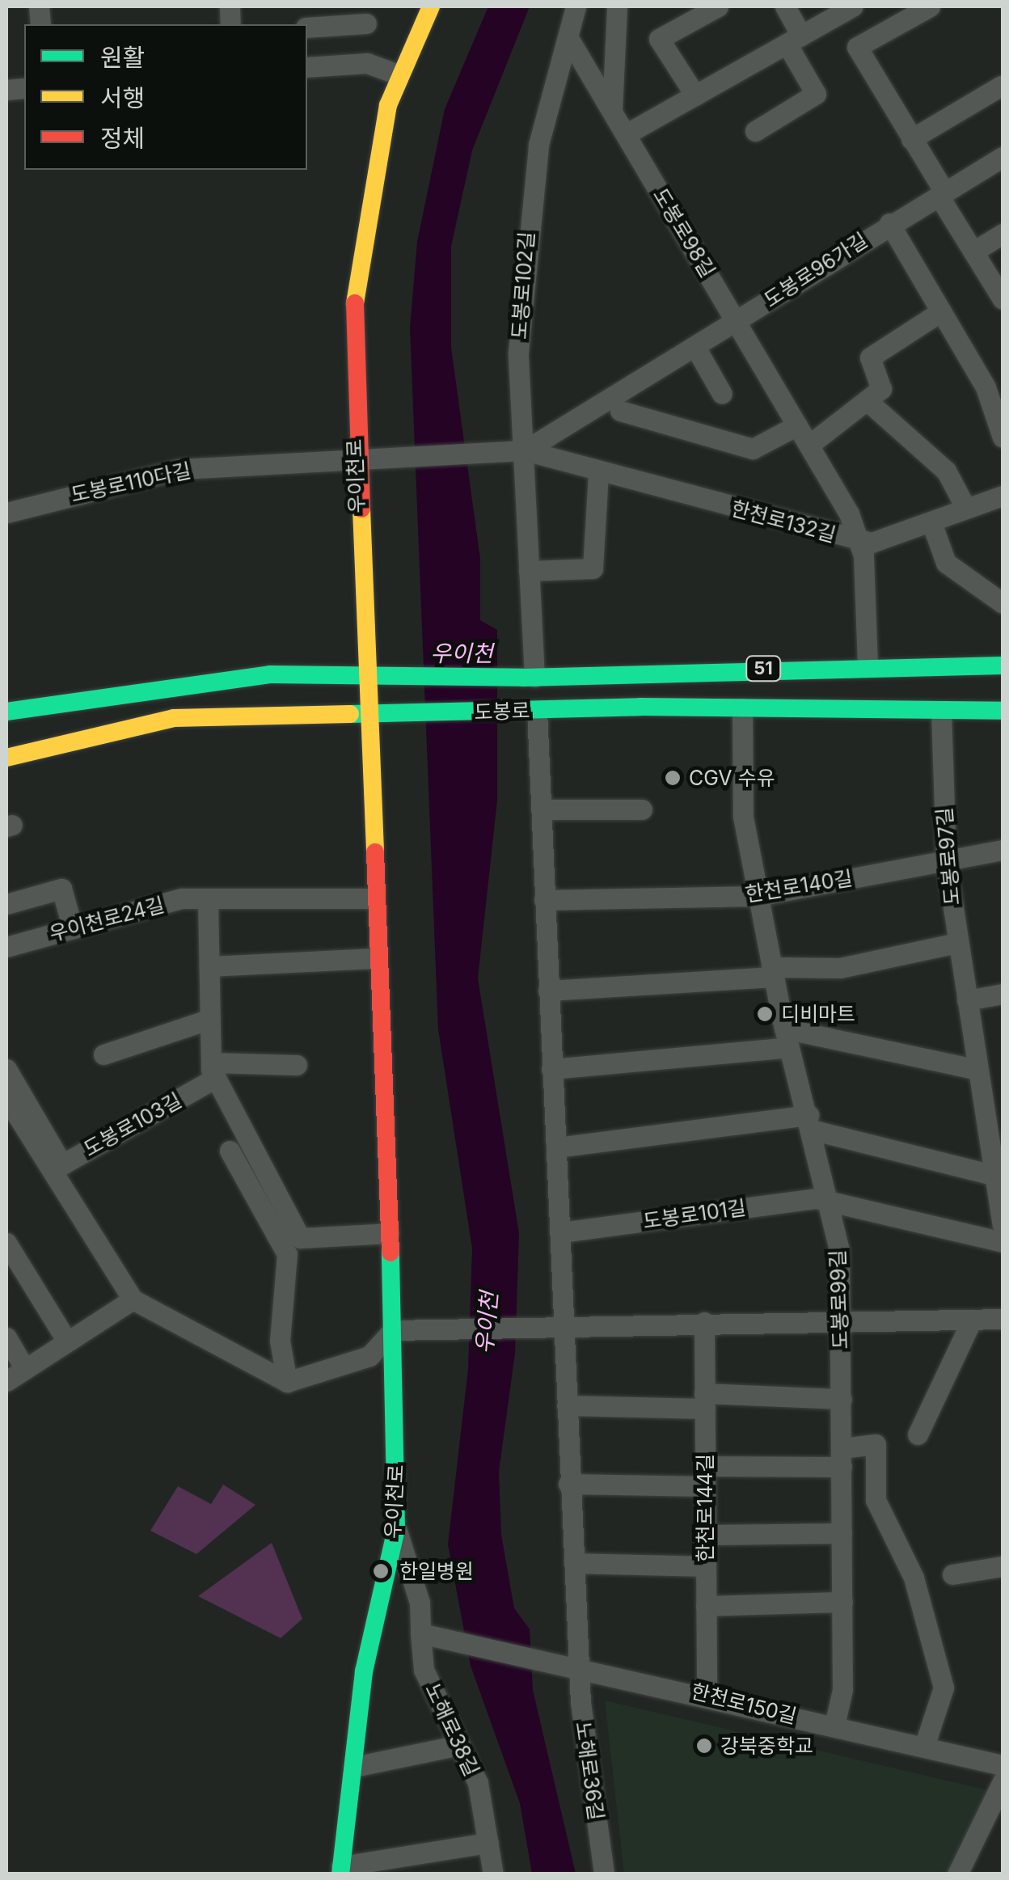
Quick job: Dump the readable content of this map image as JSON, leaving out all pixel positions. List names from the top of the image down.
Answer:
{
  "streets": {
    "main road": ["우이천로", "51", "도봉로"],
    "street": [
      "도봉로98길",
      "도봉로96가길",
      "도봉로102길",
      "도봉로110다길",
      "한천로132길",
      "도봉로97길",
      "한천로140길",
      "우이천로24길",
      "도봉로103길",
      "도봉로101길",
      "도봉로99길",
      "한천로144길",
      "한천로150길",
      "노해로38길",
      "노해로36길"
    ]
  },
  "crossings": [
    ["도봉로98길", "도봉로96가길"],
    ["도봉로98길", "도봉로102길"],
    ["도봉로98길", "한천로132길"],
    ["도봉로98길", "도봉로"],
    ["도봉로96가길", "도봉로102길"],
    ["도봉로96가길", "도봉로110다길"],
    ["도봉로96가길", "한천로132길"],
    ["도봉로102길", "도봉로110다길"],
    ["도봉로102길", "한천로132길"],
    ["도봉로102길", "51"],
    ["도봉로102길", "도봉로"],
    ["우이천로", "도봉로110다길"],
    ["우이천로", "51"],
    ["우이천로", "도봉로"],
    ["우이천로", "우이천로24길"],
    ["우이천로", "노해로38길"],
    ["도봉로110다길", "한천로132길"],
    ["51", "도봉로"],
    ["도봉로", "도봉로97길"],
    ["도봉로", "도봉로99길"],
    ["도봉로97길", "한천로140길"],
    ["한천로140길", "도봉로99길"],
    ["도봉로101길", "도봉로99길"],
    ["도봉로99길", "한천로150길"],
    ["한천로144길", "한천로150길"],
    ["한천로150길", "노해로38길"],
    ["한천로150길", "노해로36길"]
  ],
  "water": ["우이천"],
  "places": [
    "CGV 수유",
    "디비마트",
    "한일병원",
    "강북중학교"
  ],
  "legend": ["원활", "서행", "정체"]
}
